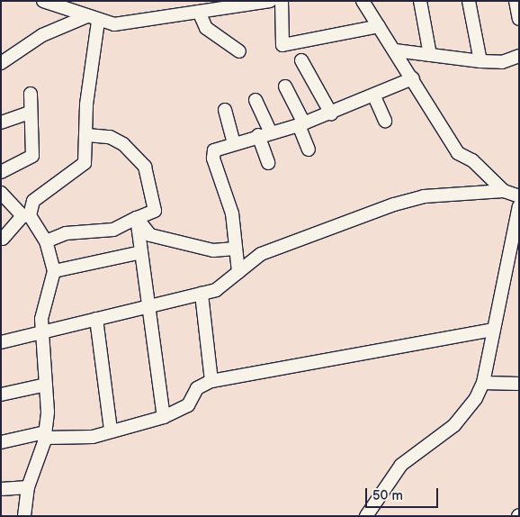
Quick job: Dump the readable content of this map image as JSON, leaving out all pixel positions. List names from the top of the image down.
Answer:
{
  "scale_bar": "50 m"
}
